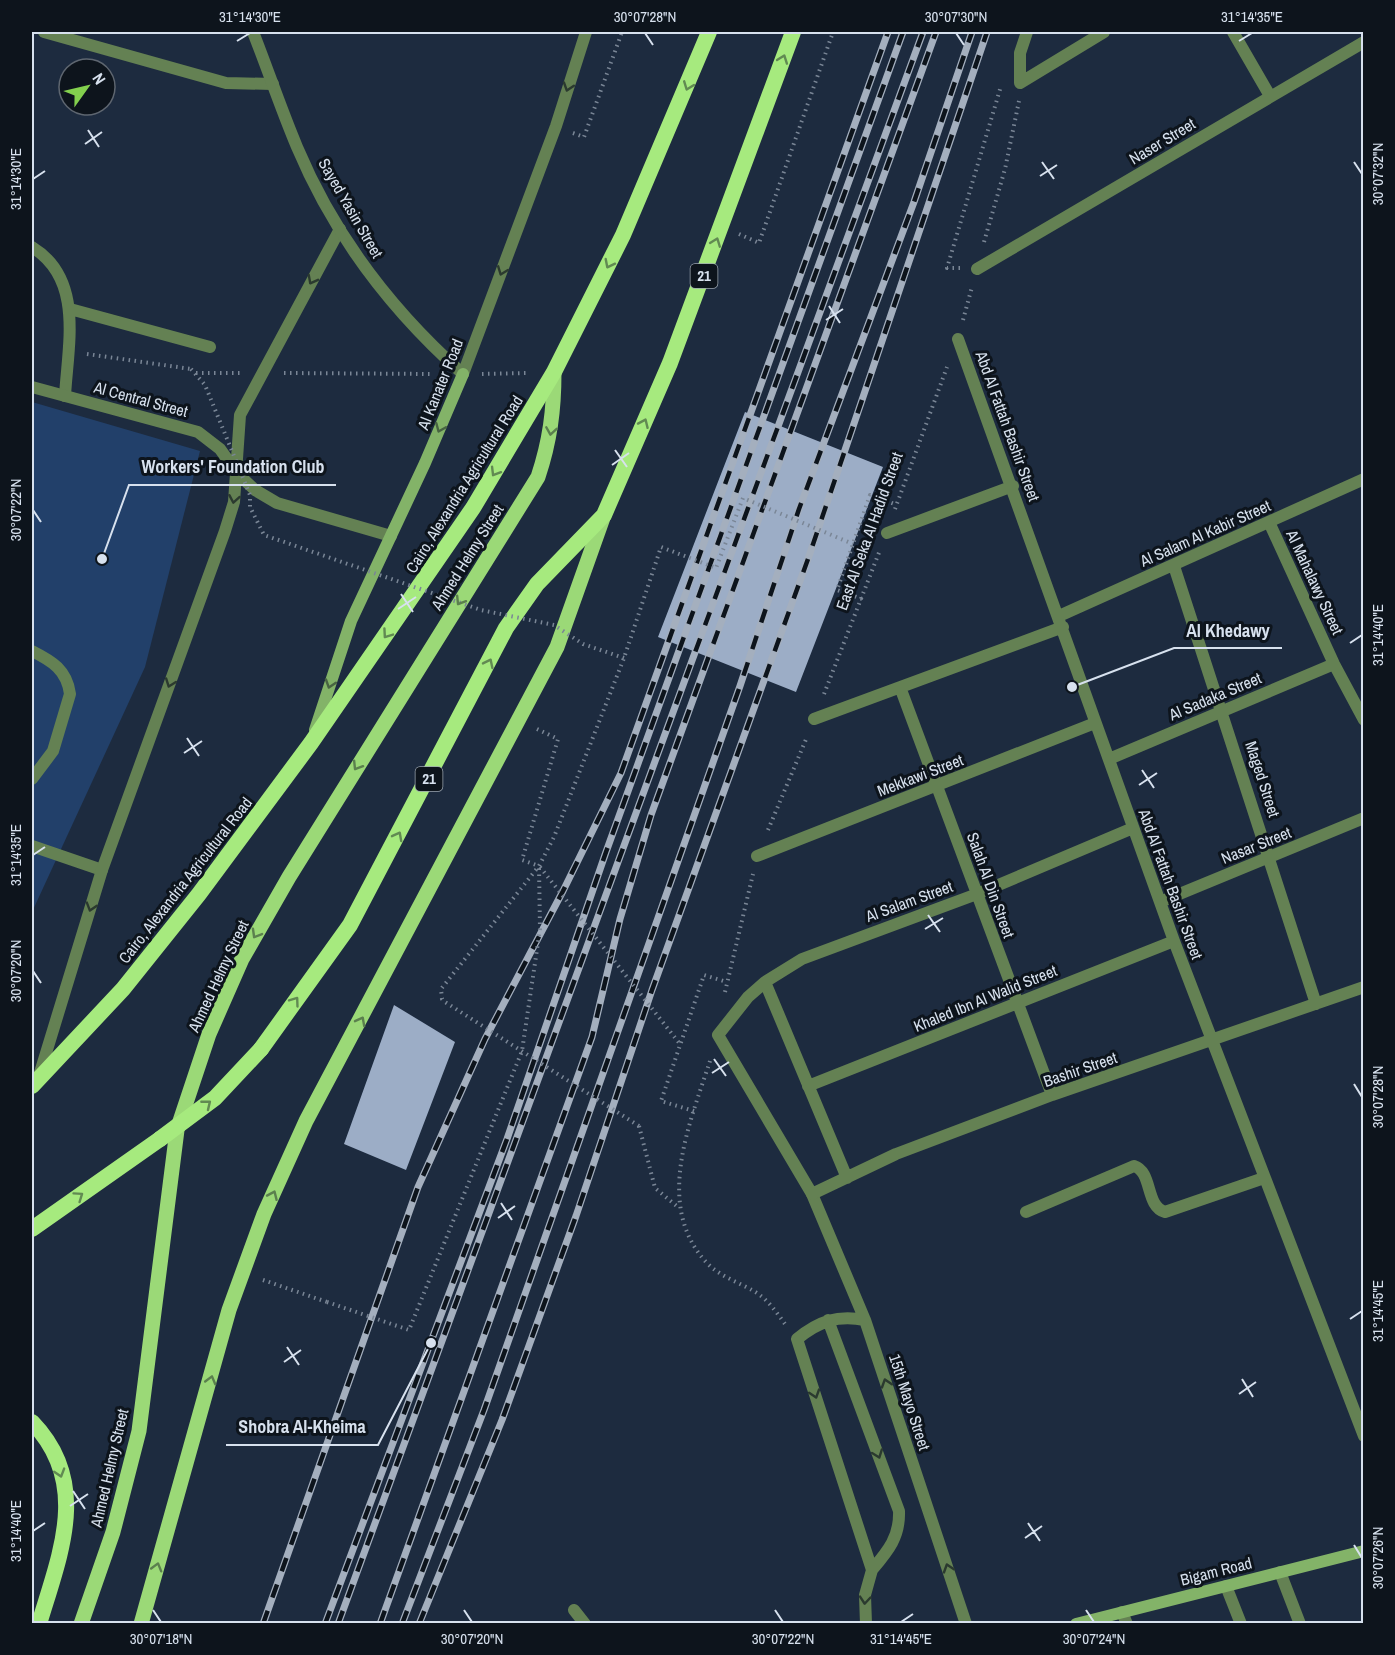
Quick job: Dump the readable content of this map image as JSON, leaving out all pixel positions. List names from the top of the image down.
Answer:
{
  "streets": {
    "highway": ["21", "Cairo, Alexandria Agricultural Road"],
    "main road": ["Al Kanater Road", "Ahmed Helmy Street", "Bigam Road"],
    "street": [
      "Naser Street",
      "Sayed Yasin Street",
      "Al Central Street",
      "Abd Al Fattah Bashir Street",
      "Al Salam Al Kabir Street",
      "Al Mahalawy Street",
      "Al Sadaka Street",
      "Mekkawi Street",
      "Maged Street",
      "Nasar Street",
      "Salah Al Din Street",
      "Al Salam Street",
      "Khaled Ibn Al Walid Street",
      "Bashir Street",
      "15th Mayo Street"
    ],
    "path": ["East Al Seka Al Hadid Street"]
  },
  "crossings": [
    ["Naser Street", "East Al Seka Al Hadid Street"],
    ["Sayed Yasin Street", "Al Kanater Road"],
    ["Al Kanater Road", "Al Central Street"],
    ["Al Kanater Road", "Cairo, Alexandria Agricultural Road"],
    ["Abd Al Fattah Bashir Street", "East Al Seka Al Hadid Street"],
    ["Abd Al Fattah Bashir Street", "Al Salam Al Kabir Street"],
    ["Abd Al Fattah Bashir Street", "Al Sadaka Street"],
    ["Abd Al Fattah Bashir Street", "Mekkawi Street"],
    ["Abd Al Fattah Bashir Street", "Nasar Street"],
    ["Abd Al Fattah Bashir Street", "Al Salam Street"],
    ["Abd Al Fattah Bashir Street", "Khaled Ibn Al Walid Street"],
    ["Abd Al Fattah Bashir Street", "Bashir Street"],
    ["Cairo, Alexandria Agricultural Road", "Ahmed Helmy Street"],
    ["East Al Seka Al Hadid Street", "Al Salam Al Kabir Street"],
    ["East Al Seka Al Hadid Street", "Mekkawi Street"],
    ["East Al Seka Al Hadid Street", "Al Salam Street"],
    ["East Al Seka Al Hadid Street", "15th Mayo Street"],
    ["Al Salam Al Kabir Street", "Al Mahalawy Street"],
    ["Al Salam Al Kabir Street", "Maged Street"],
    ["Al Salam Al Kabir Street", "Salah Al Din Street"],
    ["Al Mahalawy Street", "Al Sadaka Street"],
    ["Al Sadaka Street", "Maged Street"],
    ["Mekkawi Street", "Salah Al Din Street"],
    ["Maged Street", "Nasar Street"],
    ["Maged Street", "Bashir Street"],
    ["Salah Al Din Street", "Al Salam Street"],
    ["Salah Al Din Street", "Khaled Ibn Al Walid Street"],
    ["Salah Al Din Street", "Bashir Street"],
    ["Al Salam Street", "15th Mayo Street"],
    ["Bashir Street", "15th Mayo Street"]
  ],
  "one_way": ["Al Kanater Road"],
  "places": ["Workers' Foundation Club", "Al Khedawy", "Shobra Al-Kheima"],
  "north": "top right",
  "coordinates": [
    "31°14'30\"E",
    "30°07'28\"N",
    "30°07'30\"N",
    "31°14'35\"E",
    "30°07'32\"N",
    "30°07'22\"N",
    "31°14'40\"E",
    "30°07'20\"N",
    "31°14'45\"E",
    "30°07'26\"N",
    "30°07'18\"N",
    "30°07'24\"N"
  ]
}
